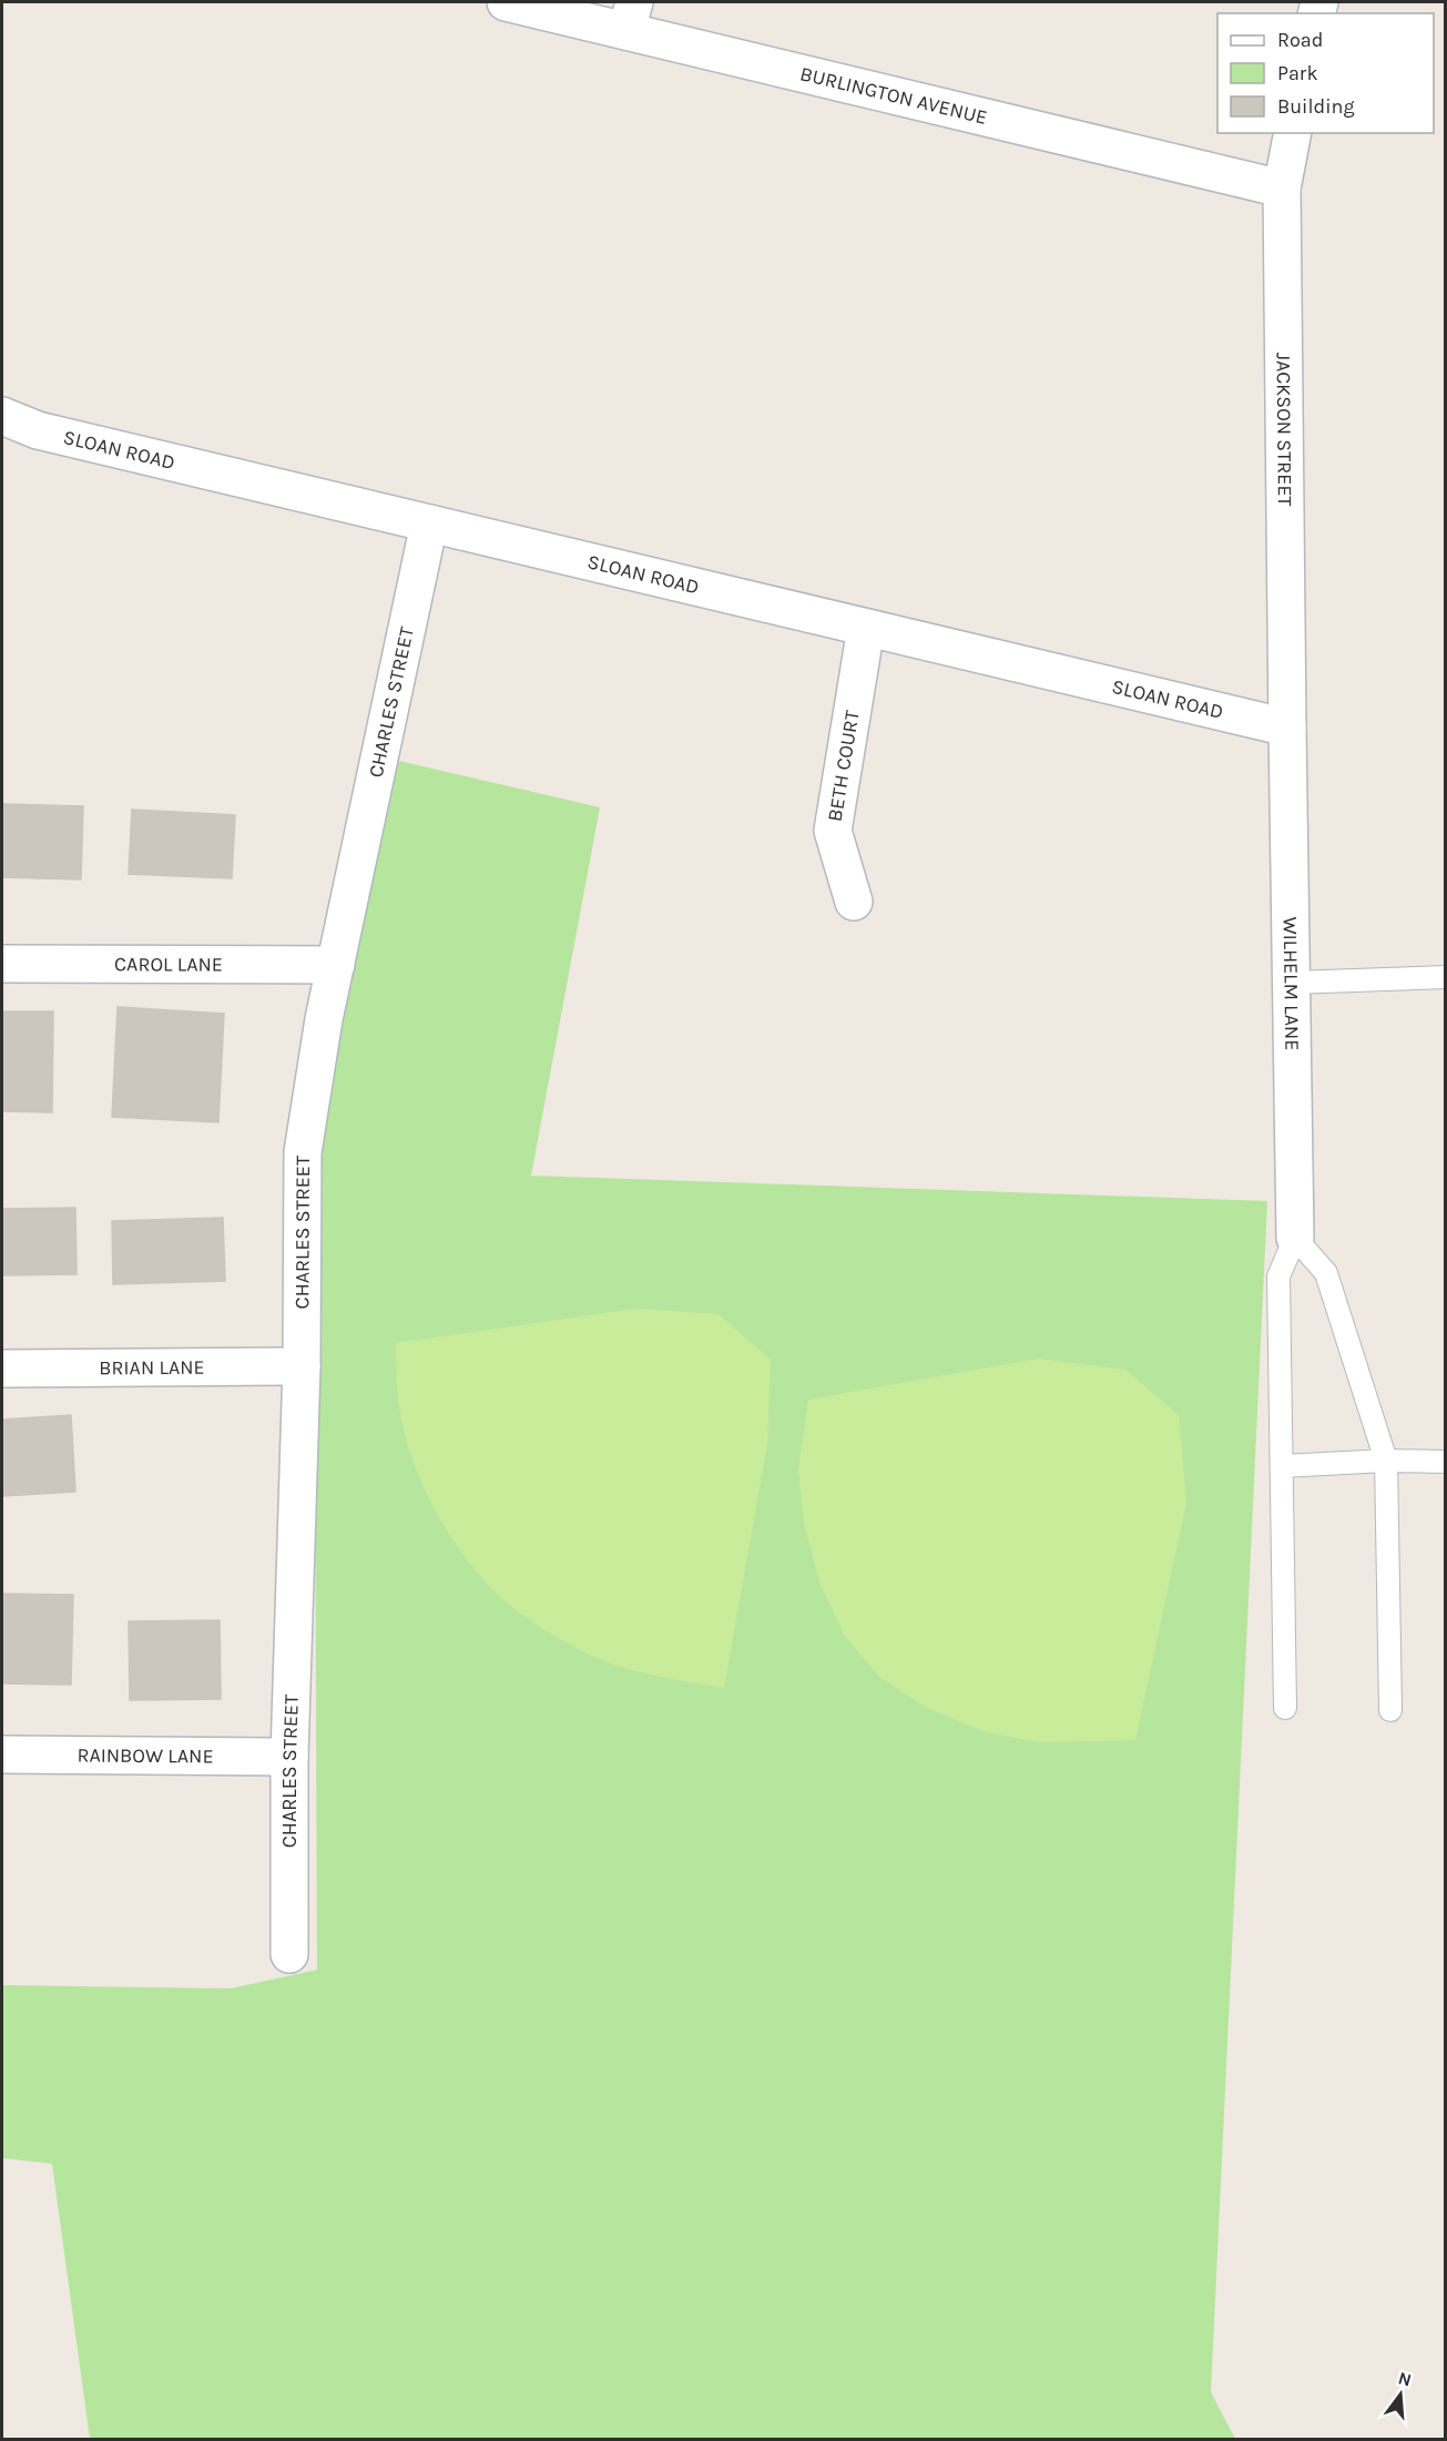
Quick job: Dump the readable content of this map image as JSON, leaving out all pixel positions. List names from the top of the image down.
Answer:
{
  "streets": {
    "street": [
      "BURLINGTON AVENUE",
      "JACKSON STREET",
      "SLOAN ROAD",
      "CHARLES STREET",
      "BETH COURT",
      "CAROL LANE",
      "WILHELM LANE",
      "BRIAN LANE",
      "RAINBOW LANE"
    ]
  },
  "crossings": [
    ["BURLINGTON AVENUE", "JACKSON STREET"],
    ["JACKSON STREET", "SLOAN ROAD"],
    ["JACKSON STREET", "WILHELM LANE"],
    ["SLOAN ROAD", "CHARLES STREET"],
    ["SLOAN ROAD", "BETH COURT"],
    ["SLOAN ROAD", "WILHELM LANE"],
    ["CHARLES STREET", "CAROL LANE"],
    ["CHARLES STREET", "BRIAN LANE"],
    ["CHARLES STREET", "RAINBOW LANE"]
  ],
  "legend": ["Road", "Park", "Building"],
  "north": "top"
}
